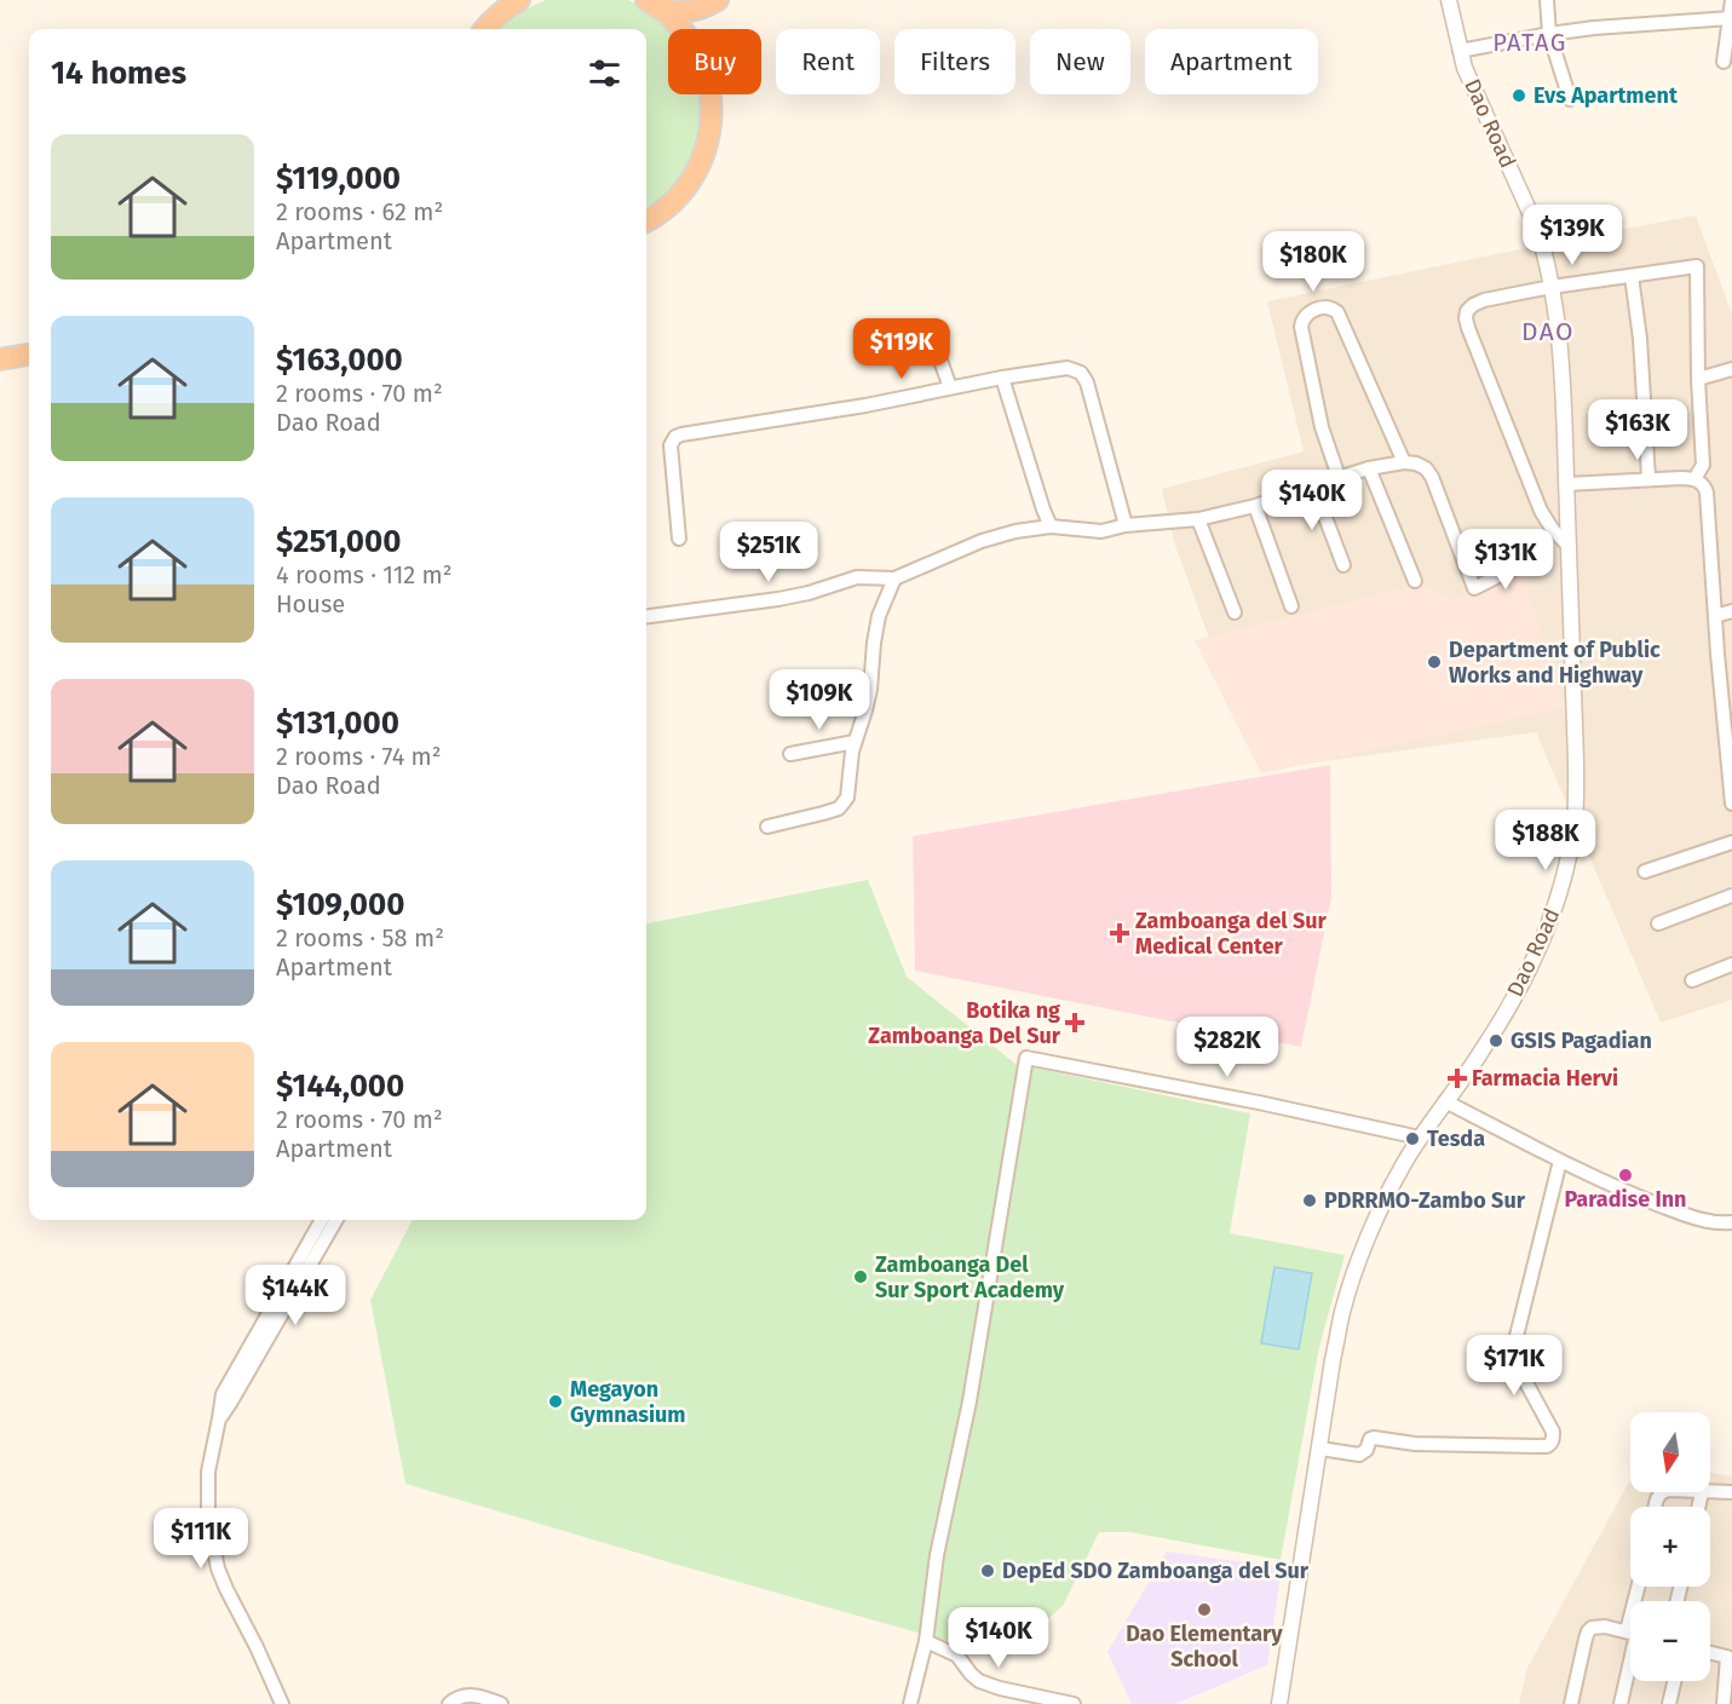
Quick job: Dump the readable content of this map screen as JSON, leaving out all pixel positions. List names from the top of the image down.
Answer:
{
  "streets": {
    "street": ["Dao Road"]
  },
  "districts": ["PATAG", "DAO"],
  "places": {
    "other": [
      "Evs Apartment",
      "Department of Public Works and Highway",
      "GSIS Pagadian",
      "Tesda",
      "Paradise Inn",
      "PDRRMO-Zambo Sur",
      "Zamboanga Del Sur Sport Academy",
      "Megayon Gymnasium",
      "DepEd SDO Zamboanga del Sur",
      "Dao Elementary School"
    ],
    "health": ["Zamboanga del Sur Medical Center", "Botika ng Zamboanga Del Sur", "Farmacia Hervi"]
  },
  "north": "bottom",
  "page": {
    "chip": [
      "Buy",
      "Rent",
      "Filters",
      "New",
      "Apartment"
    ],
    "heading": "14 homes",
    "list": [
      {
        "name": "$119,000",
        "note": "2 rooms · 62 m² · Apartment"
      },
      {
        "name": "$163,000",
        "note": "2 rooms · 70 m² · Dao Road"
      },
      {
        "name": "$251,000",
        "note": "4 rooms · 112 m² · House"
      },
      {
        "name": "$131,000",
        "note": "2 rooms · 74 m² · Dao Road"
      },
      {
        "name": "$109,000",
        "note": "2 rooms · 58 m² · Apartment"
      },
      {
        "name": "$144,000",
        "note": "2 rooms · 70 m² · Apartment"
      }
    ],
    "price": [
      "$139K",
      "$180K",
      "$119K",
      "$163K",
      "$140K",
      "$251K",
      "$131K",
      "$109K",
      "$188K",
      "$282K",
      "$144K",
      "$171K",
      "$111K",
      "$140K"
    ],
    "map_buttons": ["+", "−"]
  }
}
